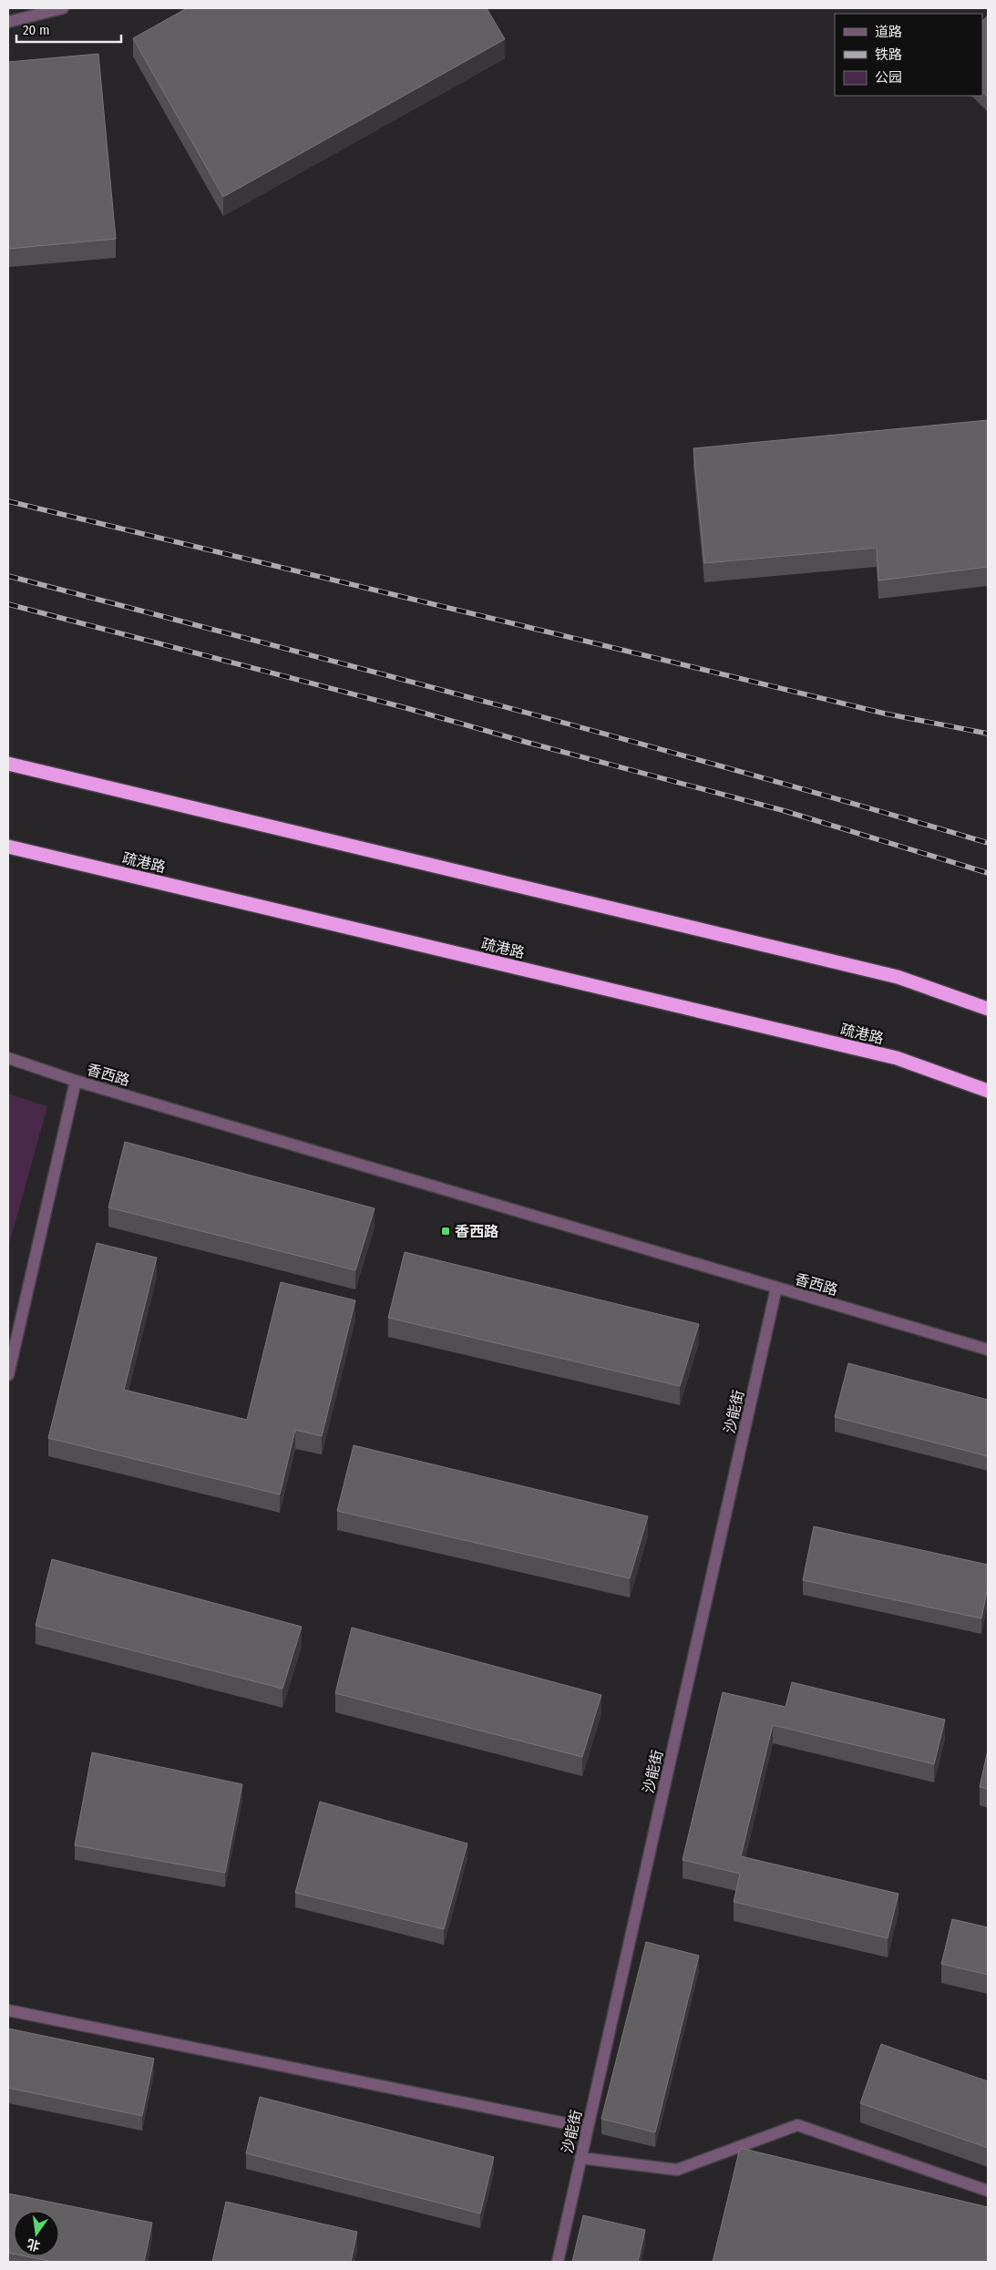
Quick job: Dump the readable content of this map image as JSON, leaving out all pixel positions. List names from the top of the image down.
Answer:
{
  "streets": {
    "highway": ["疏港路"],
    "street": ["香西路", "沙能街"]
  },
  "crossings": [
    ["香西路", "沙能街"]
  ],
  "places": {
    "transit": ["香西路"]
  },
  "legend": ["道路", "铁路", "公园"],
  "scale_bar": "20 m",
  "north": "bottom"
}
